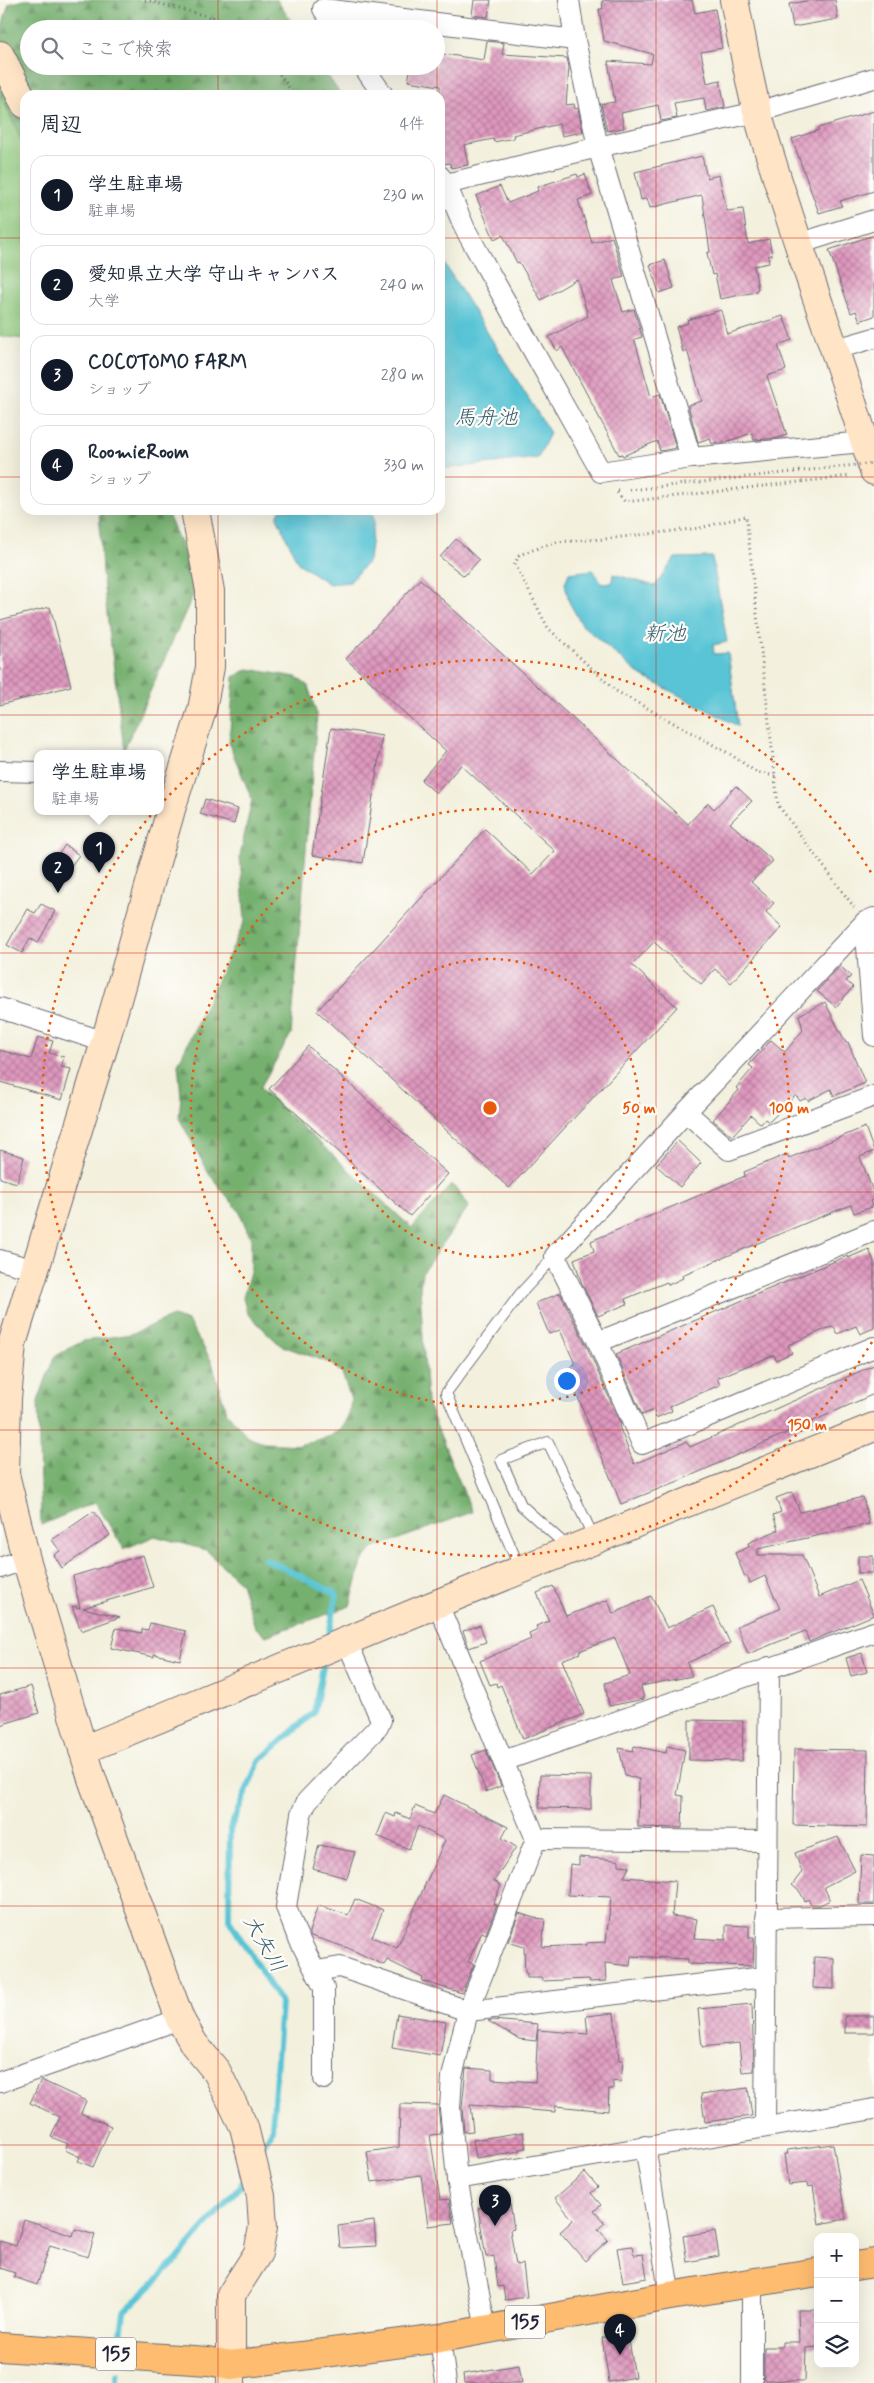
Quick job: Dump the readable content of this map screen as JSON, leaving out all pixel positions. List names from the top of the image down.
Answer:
{
  "streets": {
    "highway": ["155"]
  },
  "water": ["馬舟池", "新池", "大矢川"],
  "page": {
    "search": "ここで検索",
    "heading": ["周辺", "4件"],
    "list": [
      {
        "mark": "1",
        "name": "学生駐車場",
        "note": "駐車場",
        "value": "230 m"
      },
      {
        "mark": "2",
        "name": "愛知県立大学 守山キャンパス",
        "note": "大学",
        "value": "240 m"
      },
      {
        "mark": "3",
        "name": "COCOTOMO FARM",
        "note": "ショップ",
        "value": "280 m"
      },
      {
        "mark": "4",
        "name": "RoomieRoom",
        "note": "ショップ",
        "value": "330 m"
      }
    ],
    "popup": ["学生駐車場", "駐車場"],
    "pins": [
      "1",
      "2",
      "3",
      "4"
    ],
    "map_buttons": ["+", "−"]
  },
  "rings": ["50 m", "100 m", "150 m"]
}
